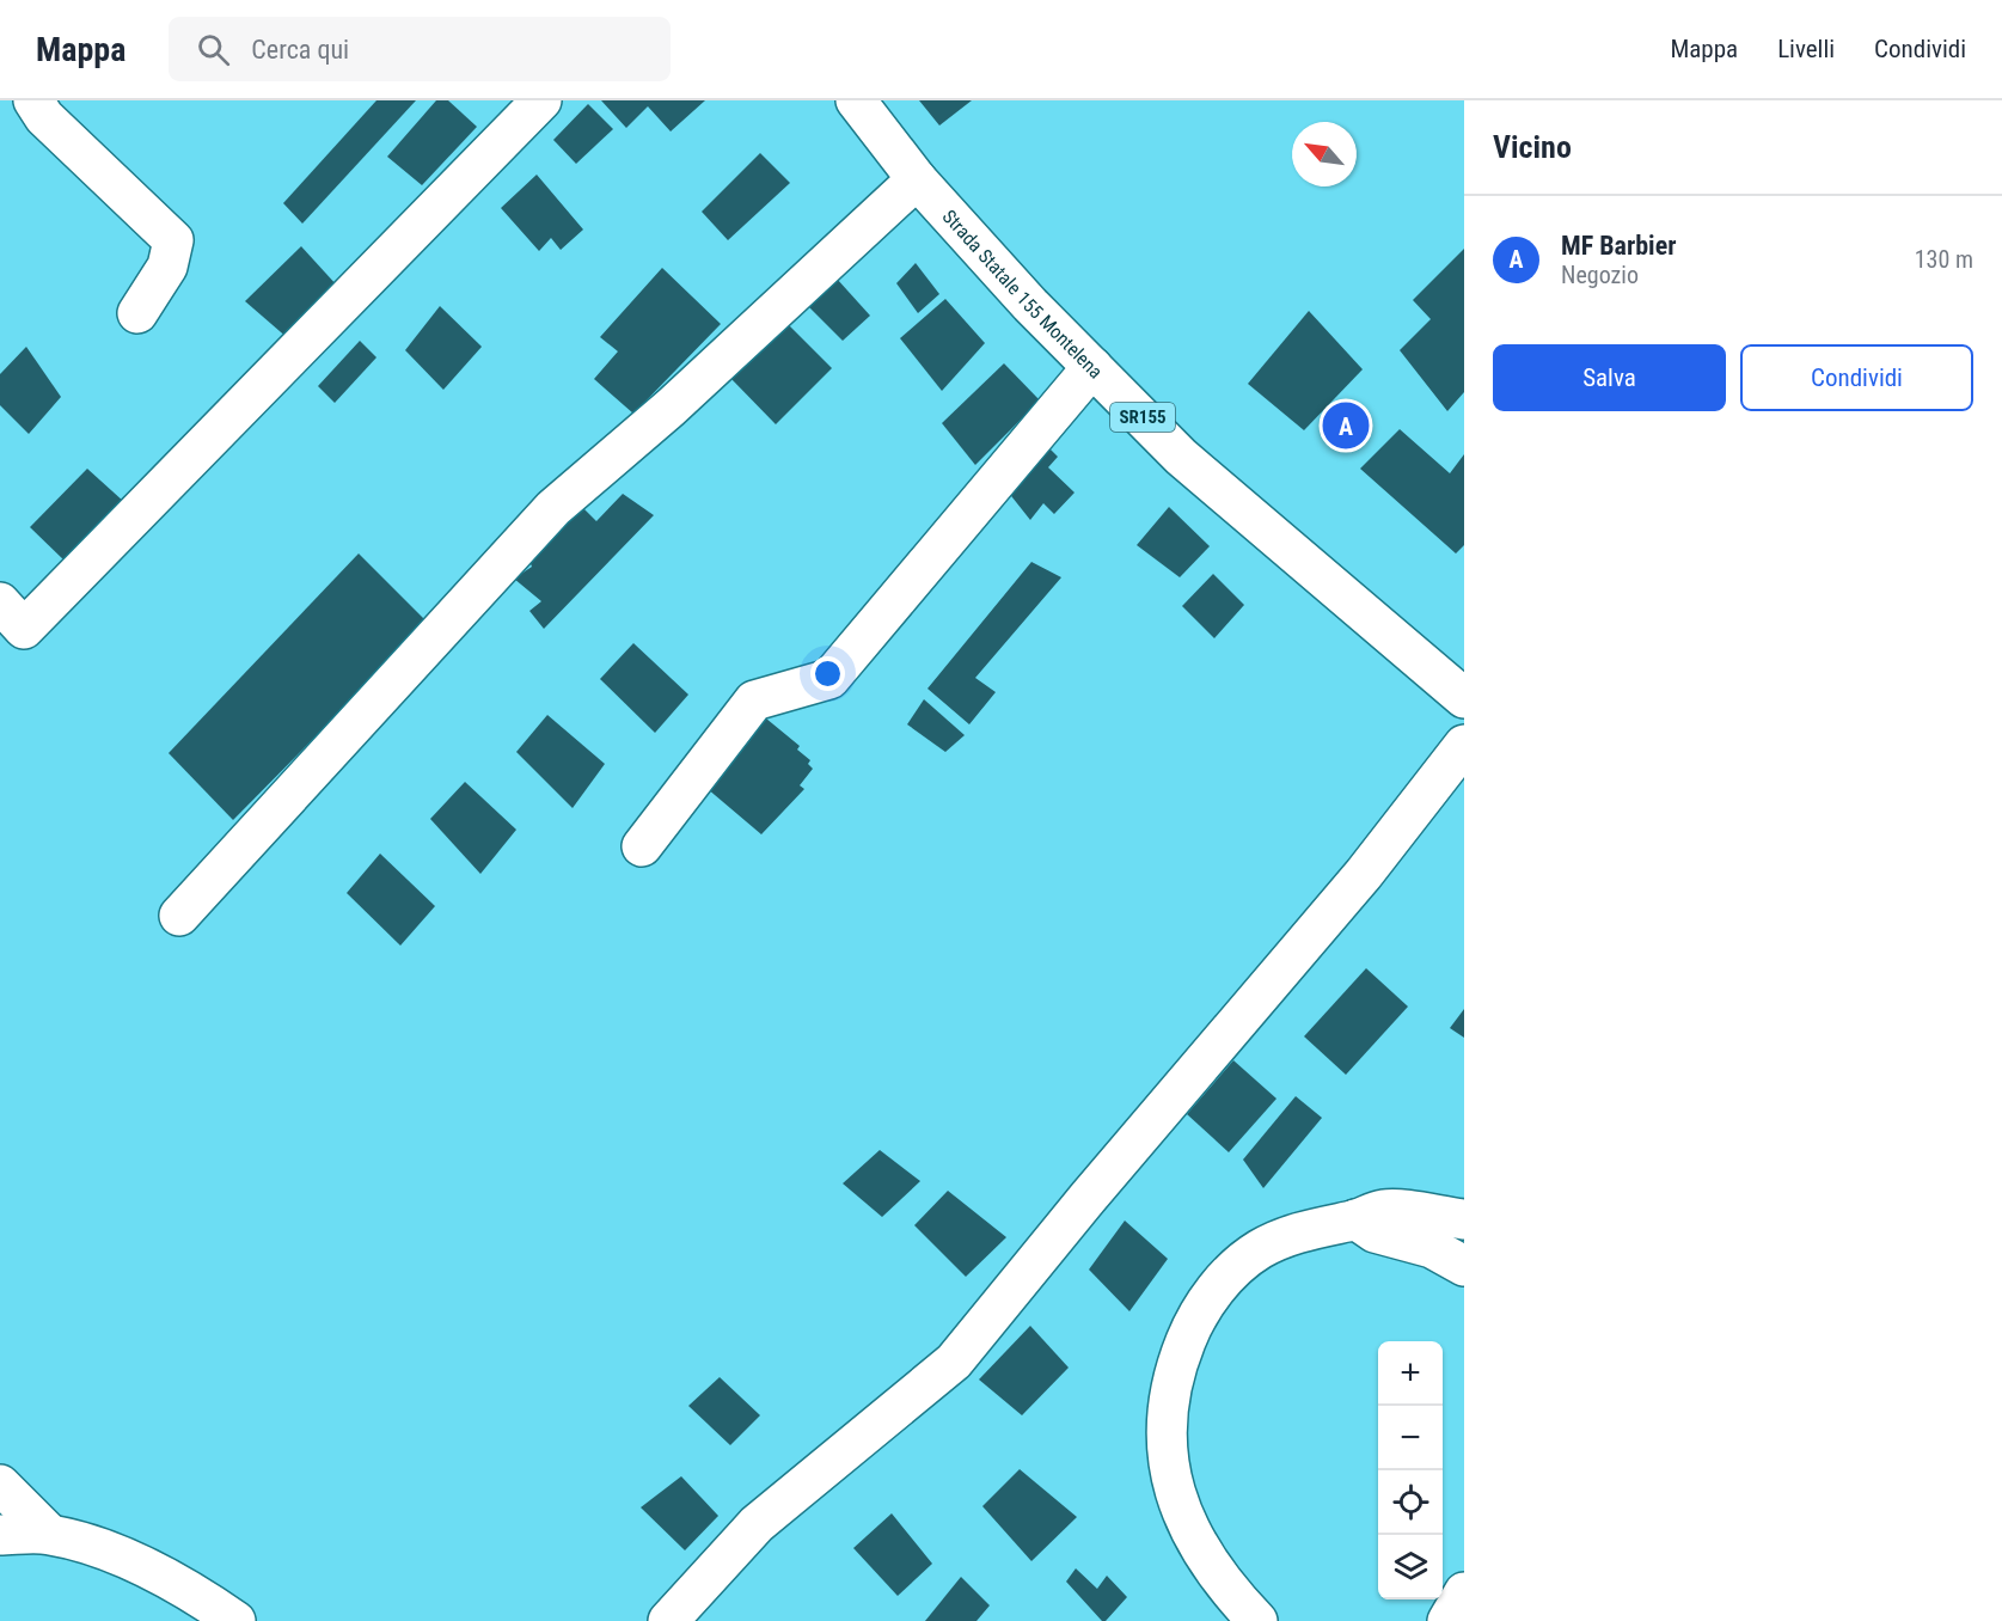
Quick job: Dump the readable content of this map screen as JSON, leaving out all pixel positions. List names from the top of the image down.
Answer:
{
  "streets": {
    "main road": ["Strada Statale 155 Montelena", "SR155"]
  },
  "north": "top left",
  "page": {
    "header": "Mappa",
    "search": "Cerca qui",
    "nav": ["Mappa", "Livelli", "Condividi"],
    "heading": "Vicino",
    "list": [
      {
        "mark": "A",
        "name": "MF Barbier",
        "note": "Negozio",
        "value": "130 m"
      }
    ],
    "buttons": ["Salva", "Condividi"],
    "pins": "A",
    "map_buttons": ["+", "−"]
  }
}
